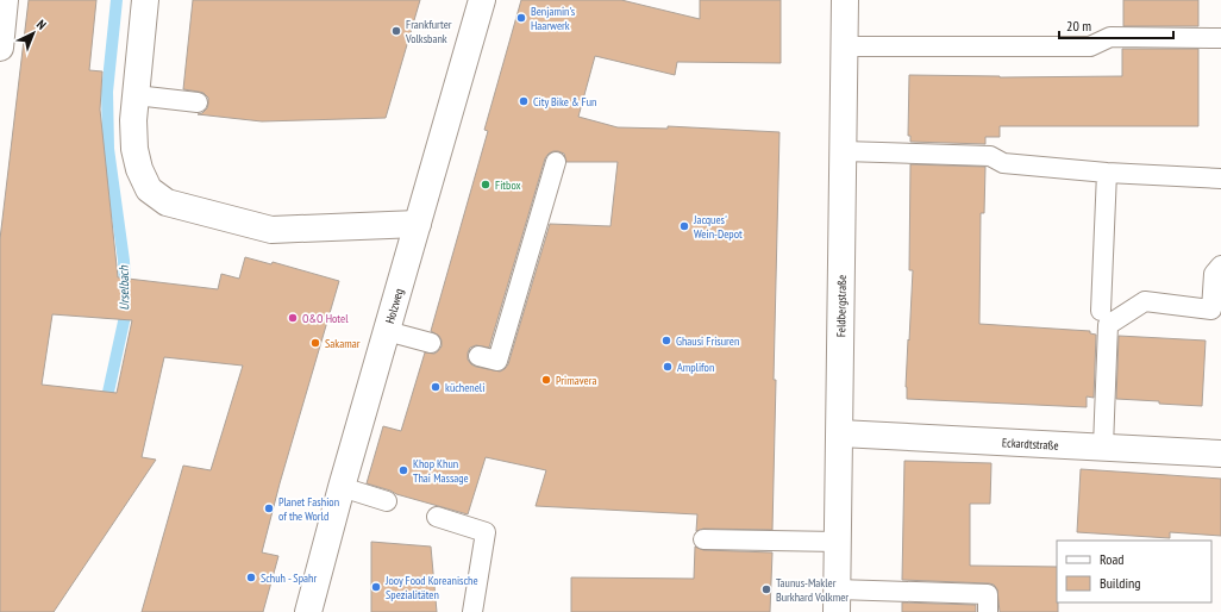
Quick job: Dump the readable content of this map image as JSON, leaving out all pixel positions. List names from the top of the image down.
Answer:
{
  "streets": {
    "street": ["Holzweg", "Feldbergstraße", "Eckardtstraße"]
  },
  "crossings": [
    ["Feldbergstraße", "Eckardtstraße"]
  ],
  "water": ["Urselbach"],
  "places": [
    "Benjamin's Haarwerk",
    "Frankfurter Volksbank",
    "City Bike & Fun",
    "Fitbox",
    "Jacques' Wein-Depot",
    "O&O Hotel",
    "Ghausi Frisuren",
    "Sakamar",
    "Amplifon",
    "Primavera",
    "kücheneli",
    "Khop Khun Thai Massage",
    "Planet Fashion of the World",
    "Schuh - Spahr",
    "Jooy Food Koreanische Spezialitäten",
    "Taunus-Makler Burkhard Volkmer"
  ],
  "legend": ["Road", "Building"],
  "scale_bar": "20 m",
  "north": "top right"
}
